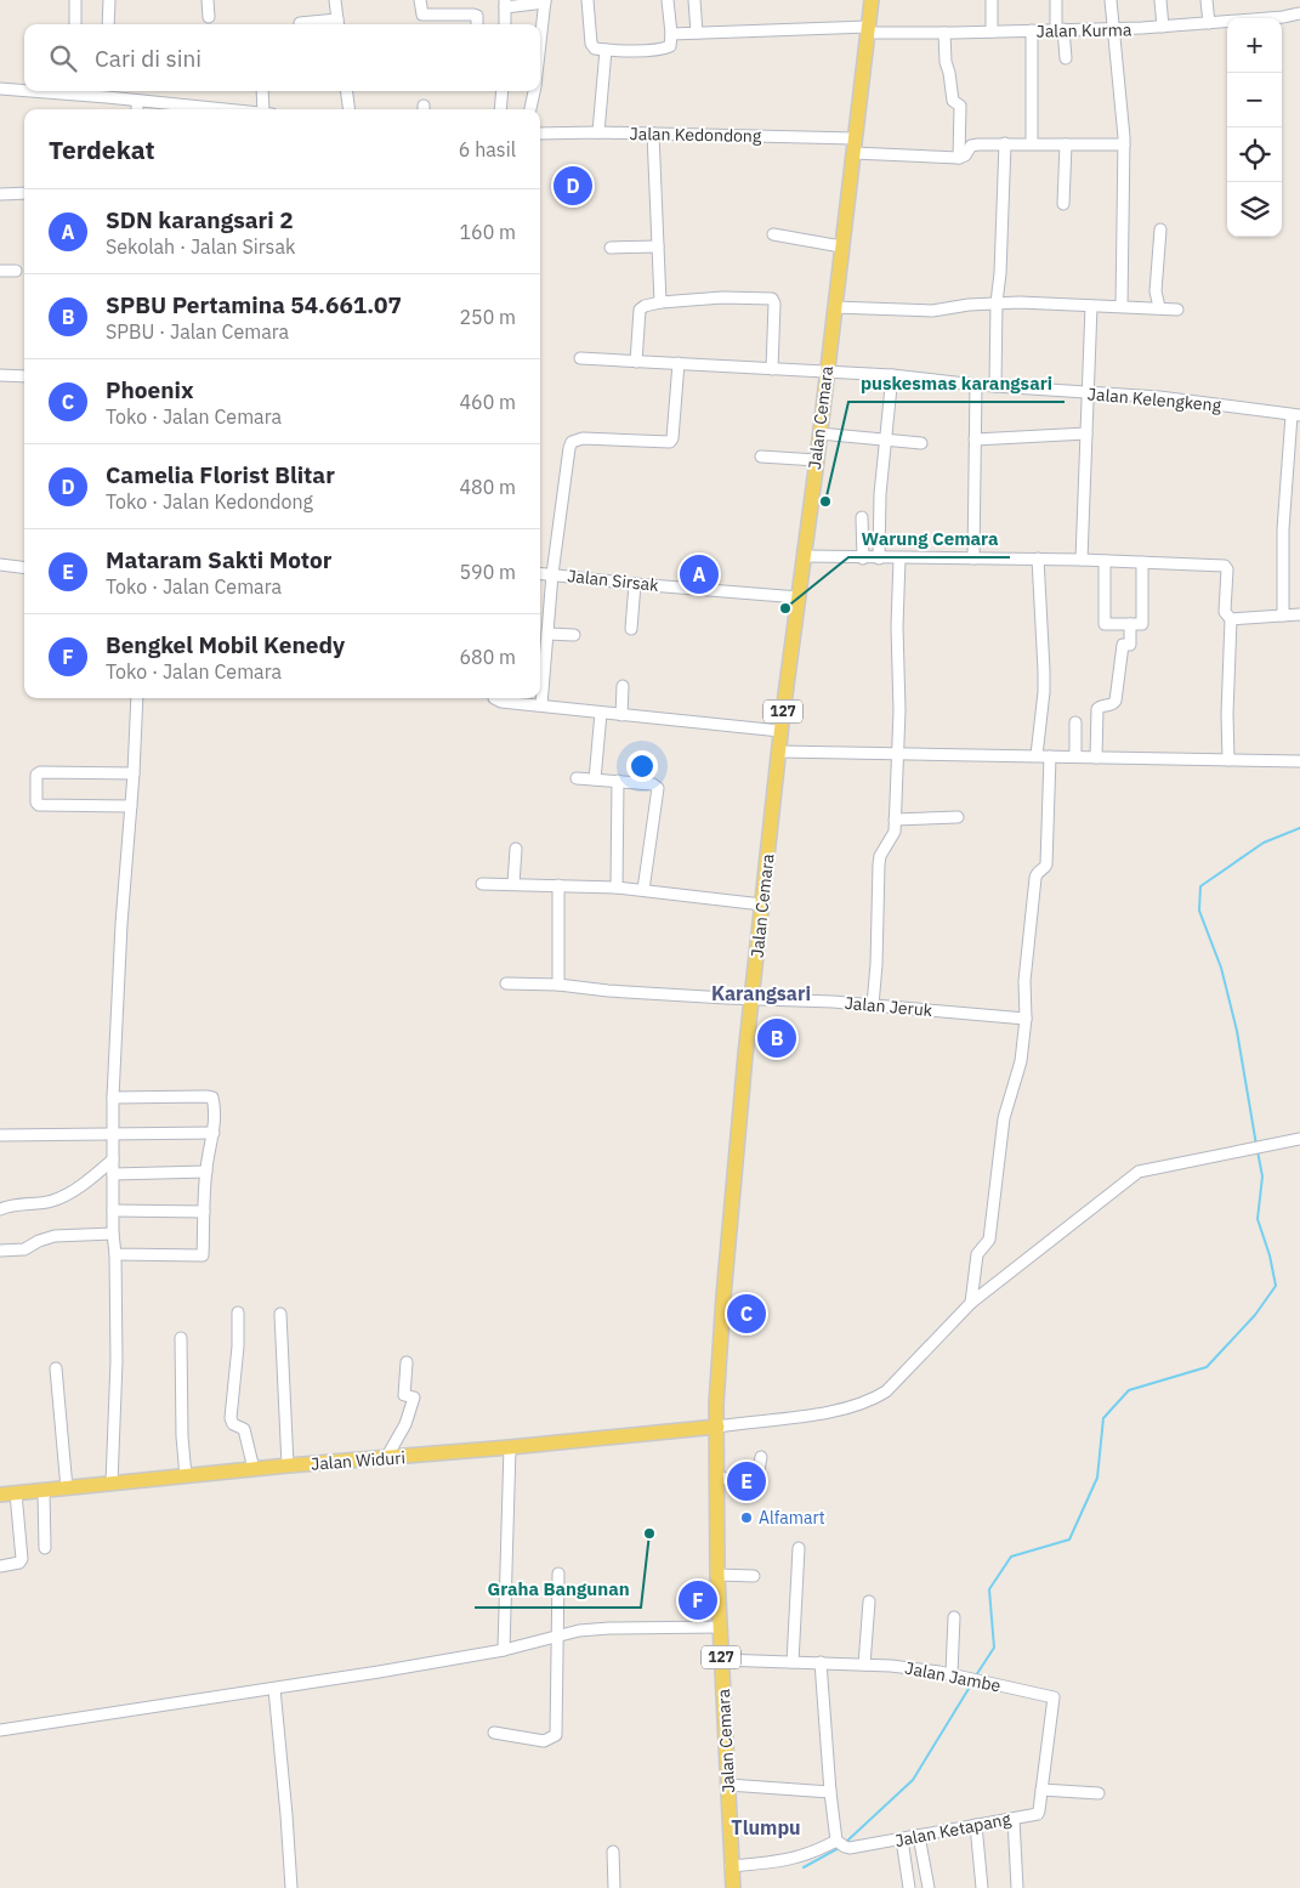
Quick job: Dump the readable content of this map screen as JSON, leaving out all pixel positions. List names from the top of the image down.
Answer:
{
  "streets": {
    "main road": ["Jalan Cemara", "127", "Jalan Widuri"],
    "street": [
      "Jalan Kurma",
      "Jalan Kedondong",
      "Jalan Kelengkeng",
      "Jalan Sirsak",
      "Jalan Jeruk",
      "Jalan Jambe",
      "Jalan Ketapang"
    ]
  },
  "crossings": [
    ["Jalan Kurma", "Jalan Cemara"],
    ["Jalan Kedondong", "Jalan Cemara"],
    ["Jalan Kelengkeng", "Jalan Cemara"],
    ["Jalan Cemara", "Jalan Sirsak"],
    ["Jalan Cemara", "Jalan Jeruk"],
    ["Jalan Cemara", "Jalan Widuri"],
    ["Jalan Cemara", "Jalan Jambe"],
    ["Jalan Cemara", "Jalan Ketapang"],
    ["Jalan Jambe", "Jalan Ketapang"]
  ],
  "districts": ["Karangsari", "Tlumpu"],
  "places": [
    "puskesmas karangsari",
    "Warung Cemara",
    "Alfamart",
    "Graha Bangunan"
  ],
  "page": {
    "map_buttons": ["+", "−"],
    "search": "Cari di sini",
    "heading": ["Terdekat", "6 hasil"],
    "pins": [
      "D",
      "A",
      "B",
      "C",
      "E",
      "F"
    ],
    "list": [
      {
        "mark": "A",
        "name": "SDN karangsari 2",
        "note": "Sekolah · Jalan Sirsak",
        "value": "160 m"
      },
      {
        "mark": "B",
        "name": "SPBU Pertamina 54.661.07",
        "note": "SPBU · Jalan Cemara",
        "value": "250 m"
      },
      {
        "mark": "C",
        "name": "Phoenix",
        "note": "Toko · Jalan Cemara",
        "value": "460 m"
      },
      {
        "mark": "D",
        "name": "Camelia Florist Blitar",
        "note": "Toko · Jalan Kedondong",
        "value": "480 m"
      },
      {
        "mark": "E",
        "name": "Mataram Sakti Motor",
        "note": "Toko · Jalan Cemara",
        "value": "590 m"
      },
      {
        "mark": "F",
        "name": "Bengkel Mobil Kenedy",
        "note": "Toko · Jalan Cemara",
        "value": "680 m"
      }
    ]
  }
}
